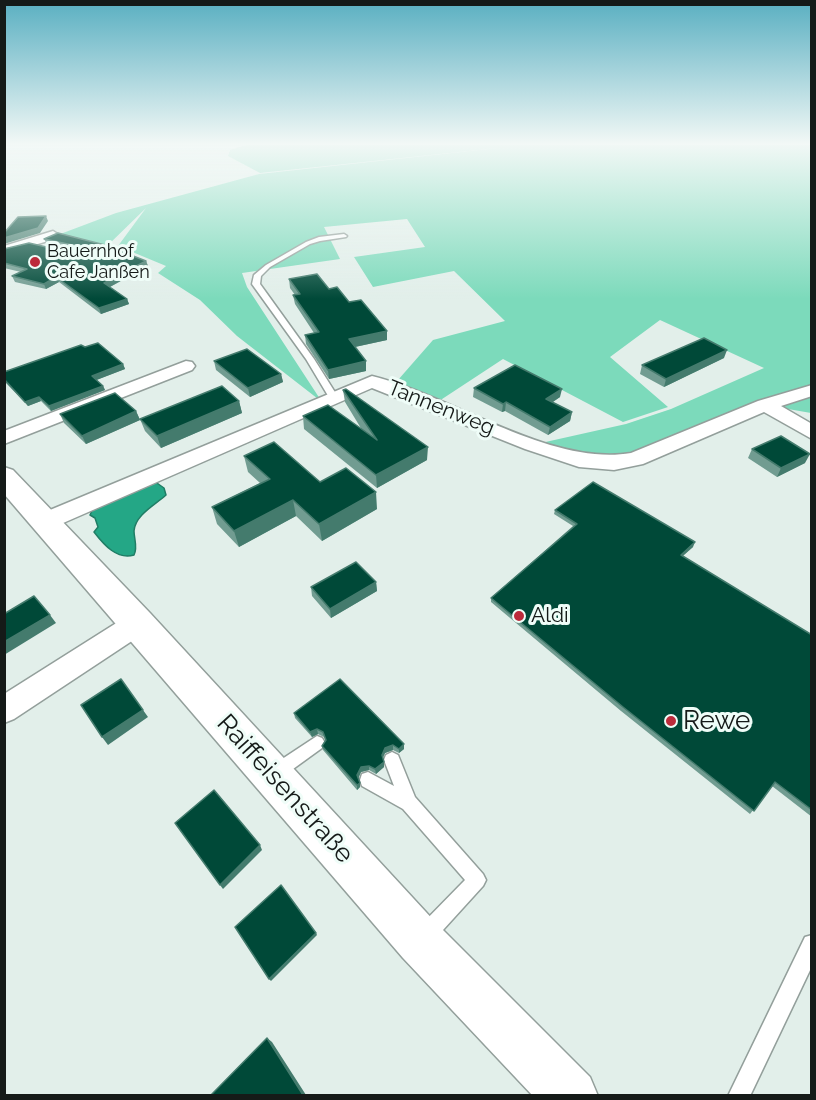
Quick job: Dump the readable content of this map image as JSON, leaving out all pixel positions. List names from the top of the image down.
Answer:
{
  "streets": {
    "street": ["Tannenweg", "Raiffeisenstraße"]
  },
  "crossings": [
    ["Tannenweg", "Raiffeisenstraße"]
  ],
  "places": ["Bauernhof Cafe Janßen", "Aldi", "Rewe"]
}
